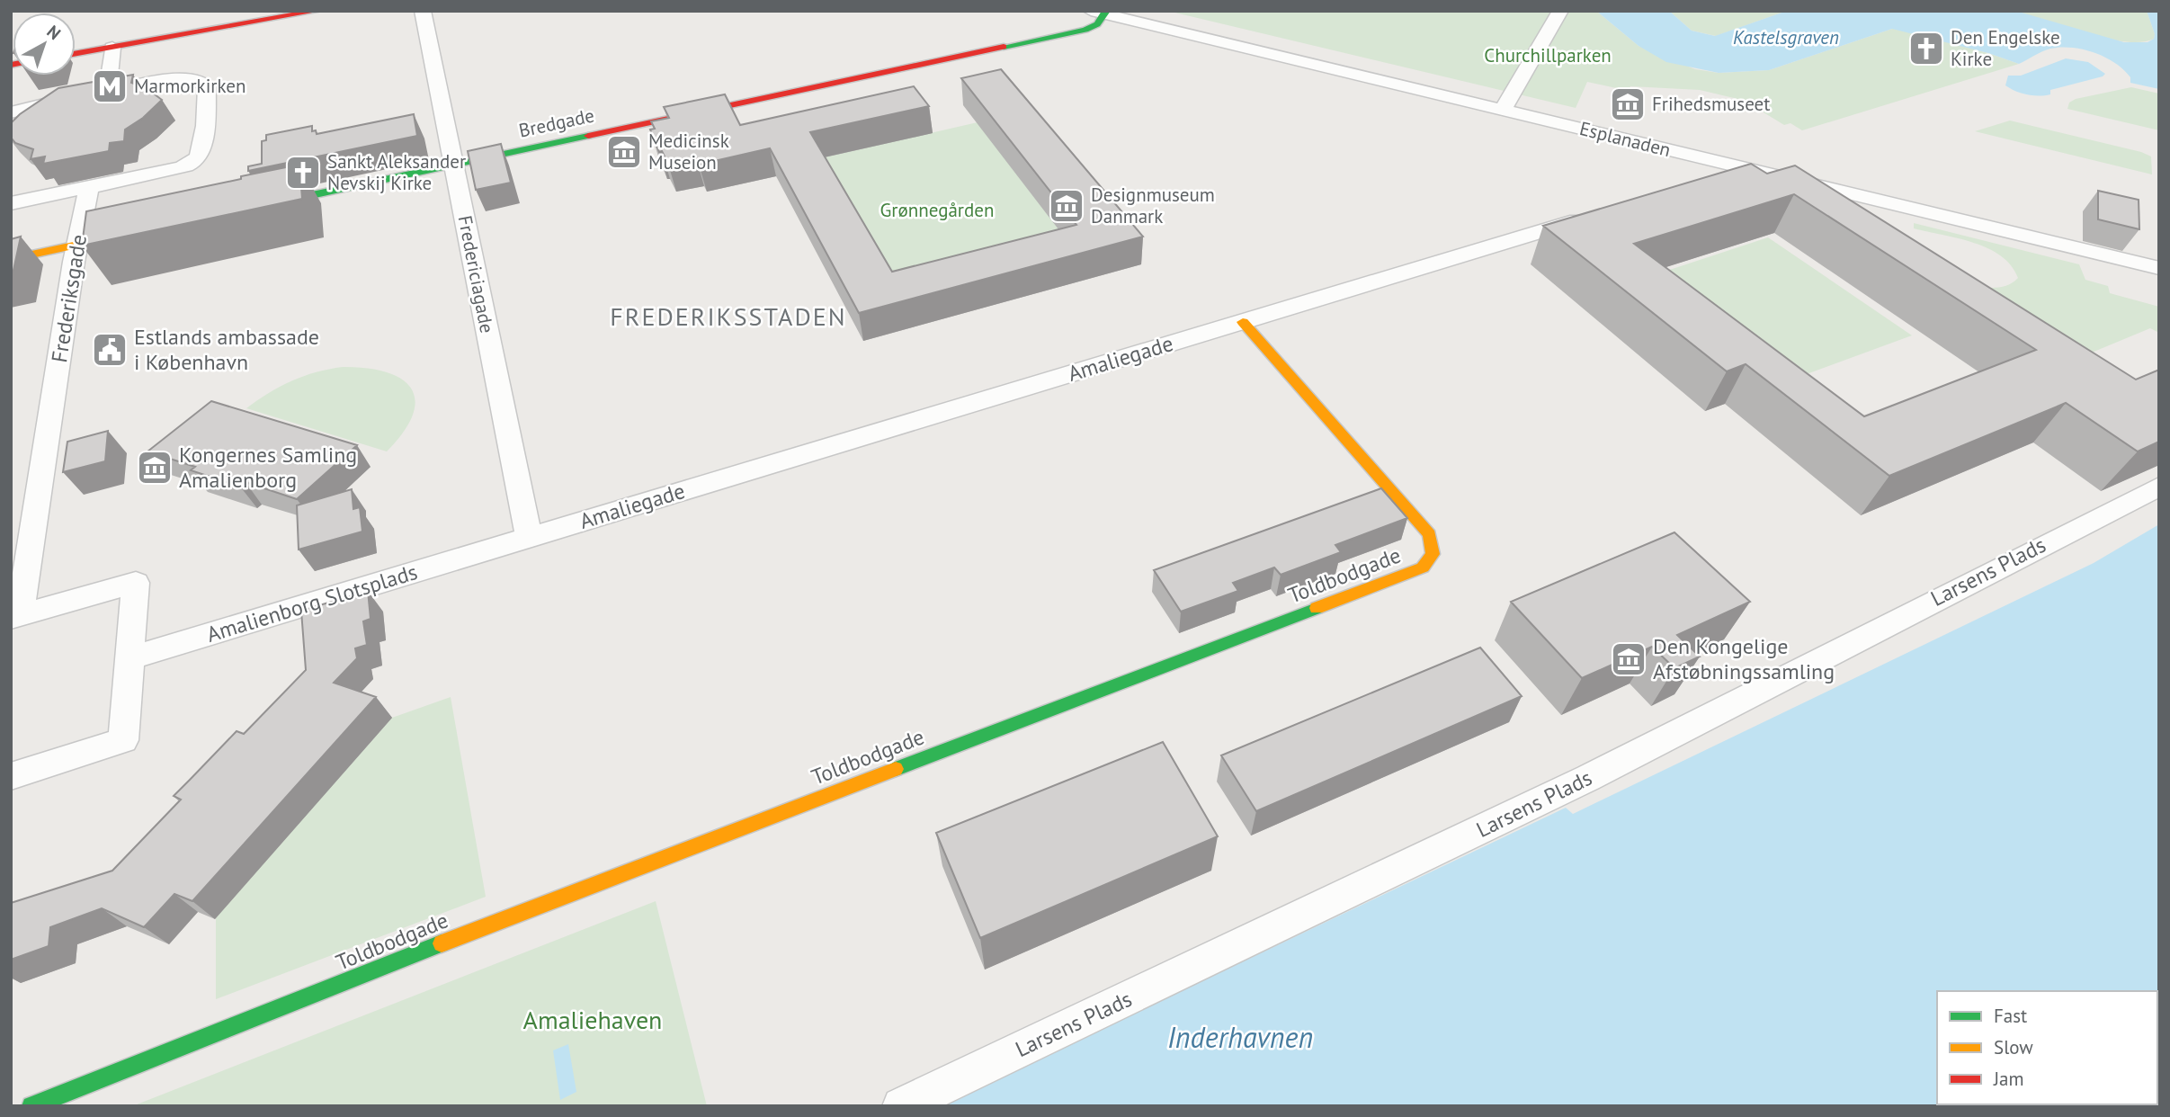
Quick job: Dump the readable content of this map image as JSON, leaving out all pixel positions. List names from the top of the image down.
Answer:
{
  "streets": {
    "main road": ["Bredgade", "Toldbodgade"],
    "street": [
      "Esplanaden",
      "Fredericiagade",
      "Frederiksgade",
      "Amaliegade",
      "Larsens Plads",
      "Amalienborg Slotsplads"
    ]
  },
  "crossings": [
    ["Bredgade", "Esplanaden"],
    ["Bredgade", "Fredericiagade"],
    ["Fredericiagade", "Amaliegade"],
    ["Amaliegade", "Toldbodgade"],
    ["Amaliegade", "Amalienborg Slotsplads"]
  ],
  "districts": ["FREDERIKSSTADEN"],
  "water": ["Kastelsgraven", "Inderhavnen"],
  "parks": ["Churchillparken", "Grønnegården", "Amaliehaven"],
  "places": {
    "church": ["Den Engelske Kirke", "Sankt Aleksander Nevskij Kirke"],
    "metro station": ["Marmorkirken"],
    "museum": [
      "Frihedsmuseet",
      "Medicinsk Museion",
      "Designmuseum Danmark",
      "Kongernes Samling Amalienborg",
      "Den Kongelige Afstøbningssamling"
    ],
    "public building": ["Estlands ambassade i København"]
  },
  "legend": ["Fast", "Slow", "Jam"],
  "north": "top right"
}
